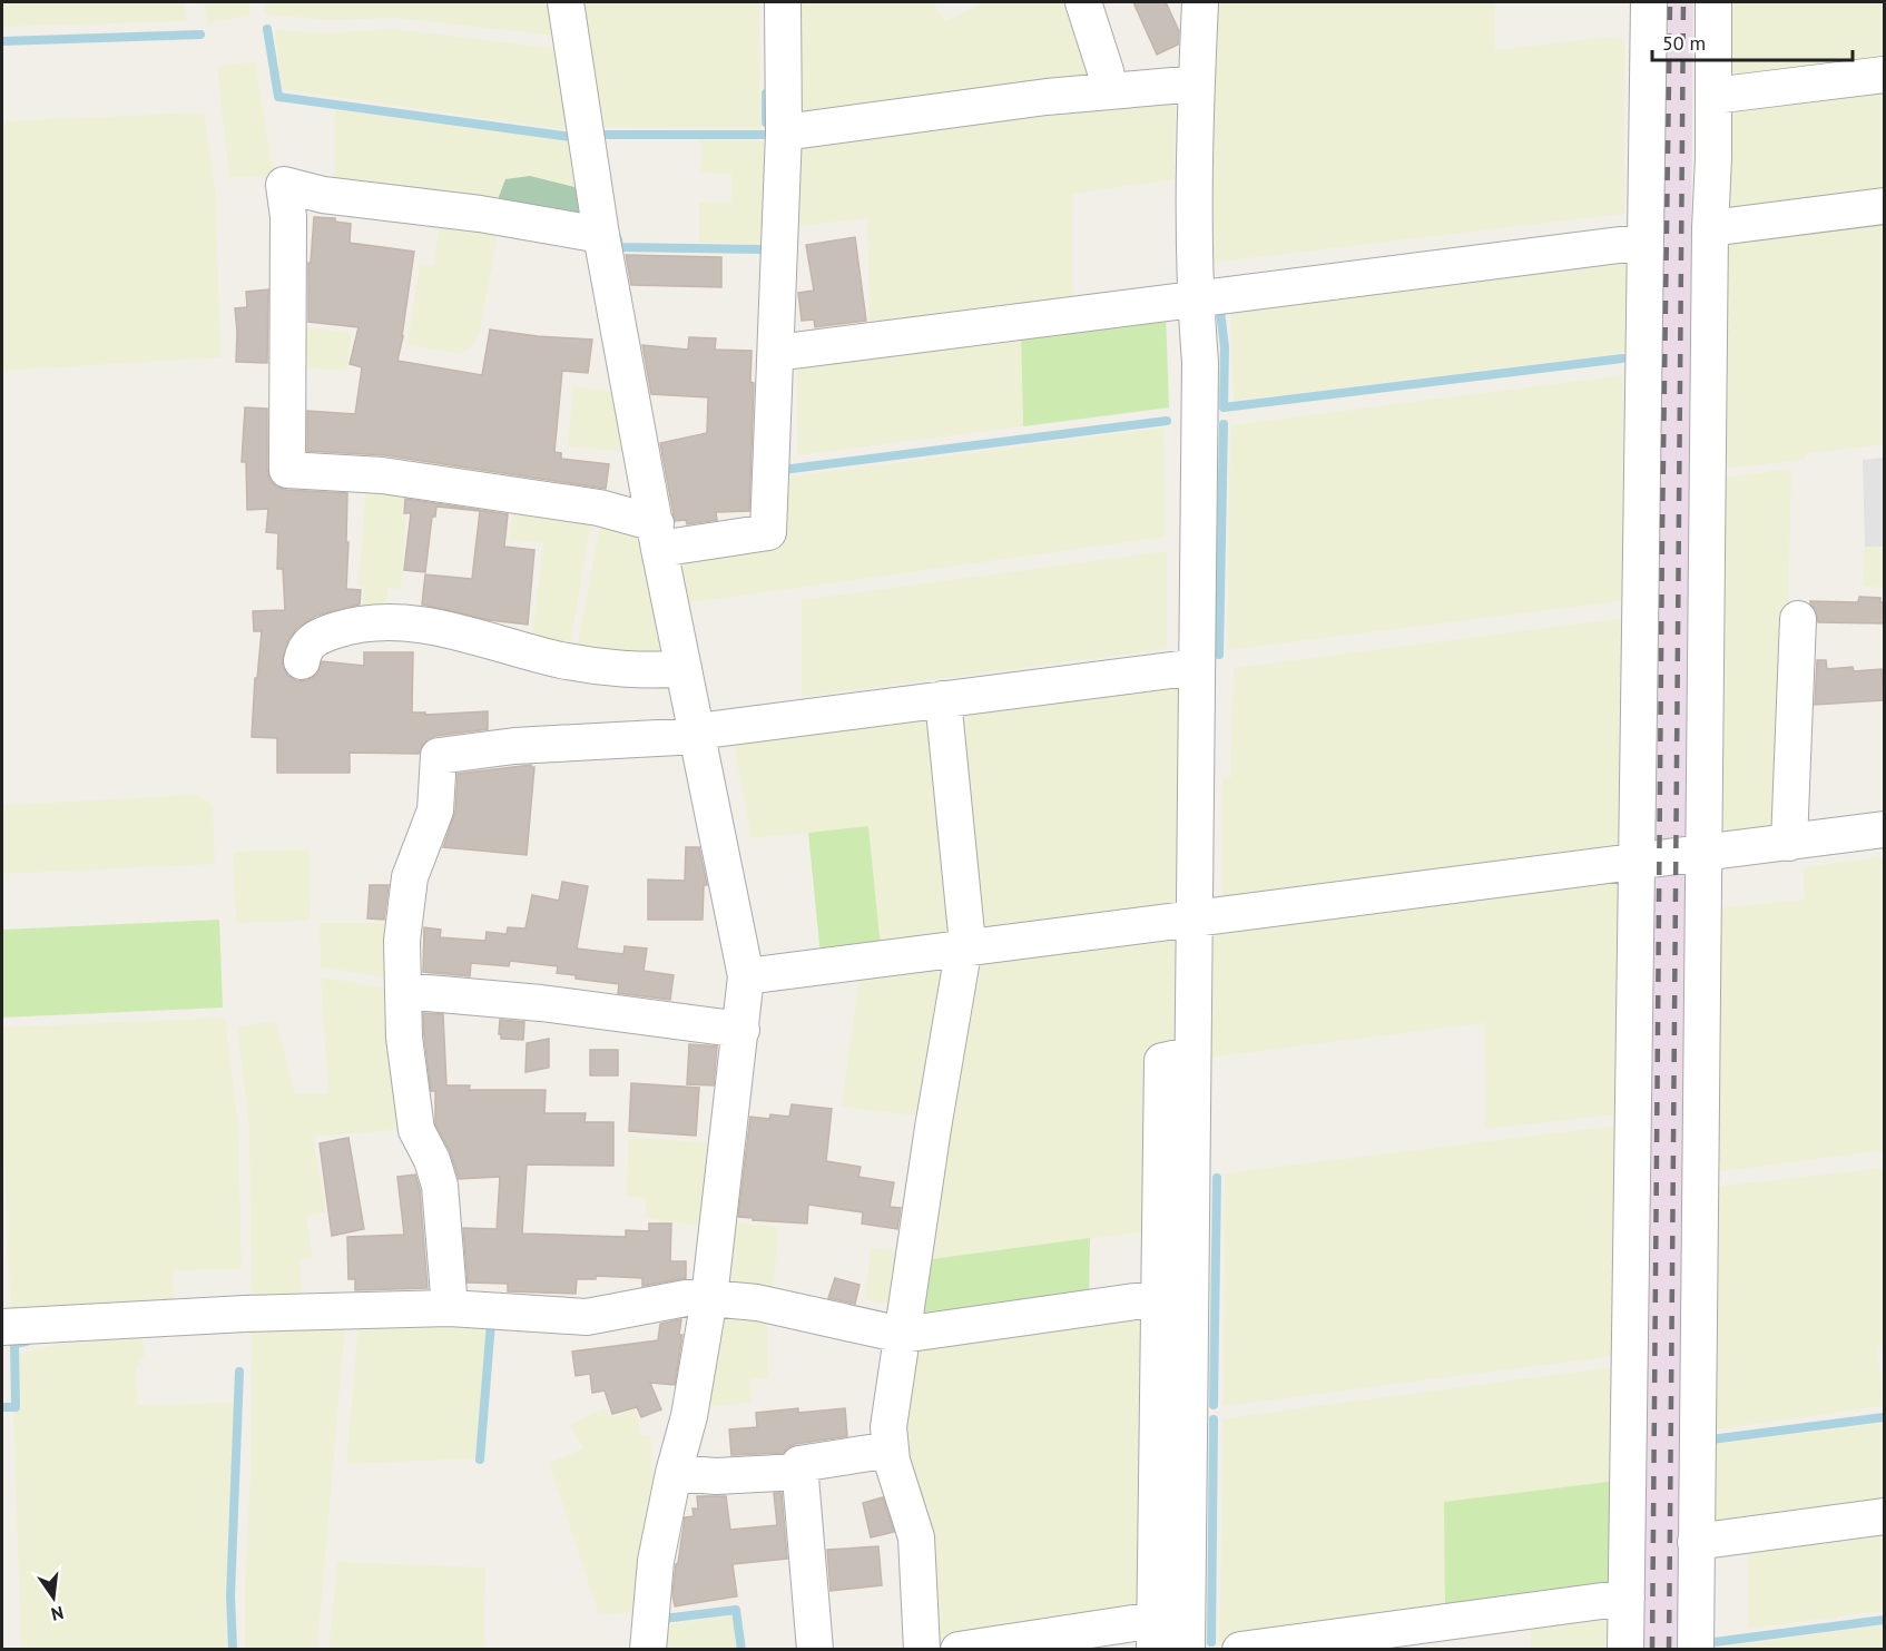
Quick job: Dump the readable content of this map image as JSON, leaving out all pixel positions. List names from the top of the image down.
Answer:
{
  "scale_bar": "50 m",
  "north": "bottom"
}
